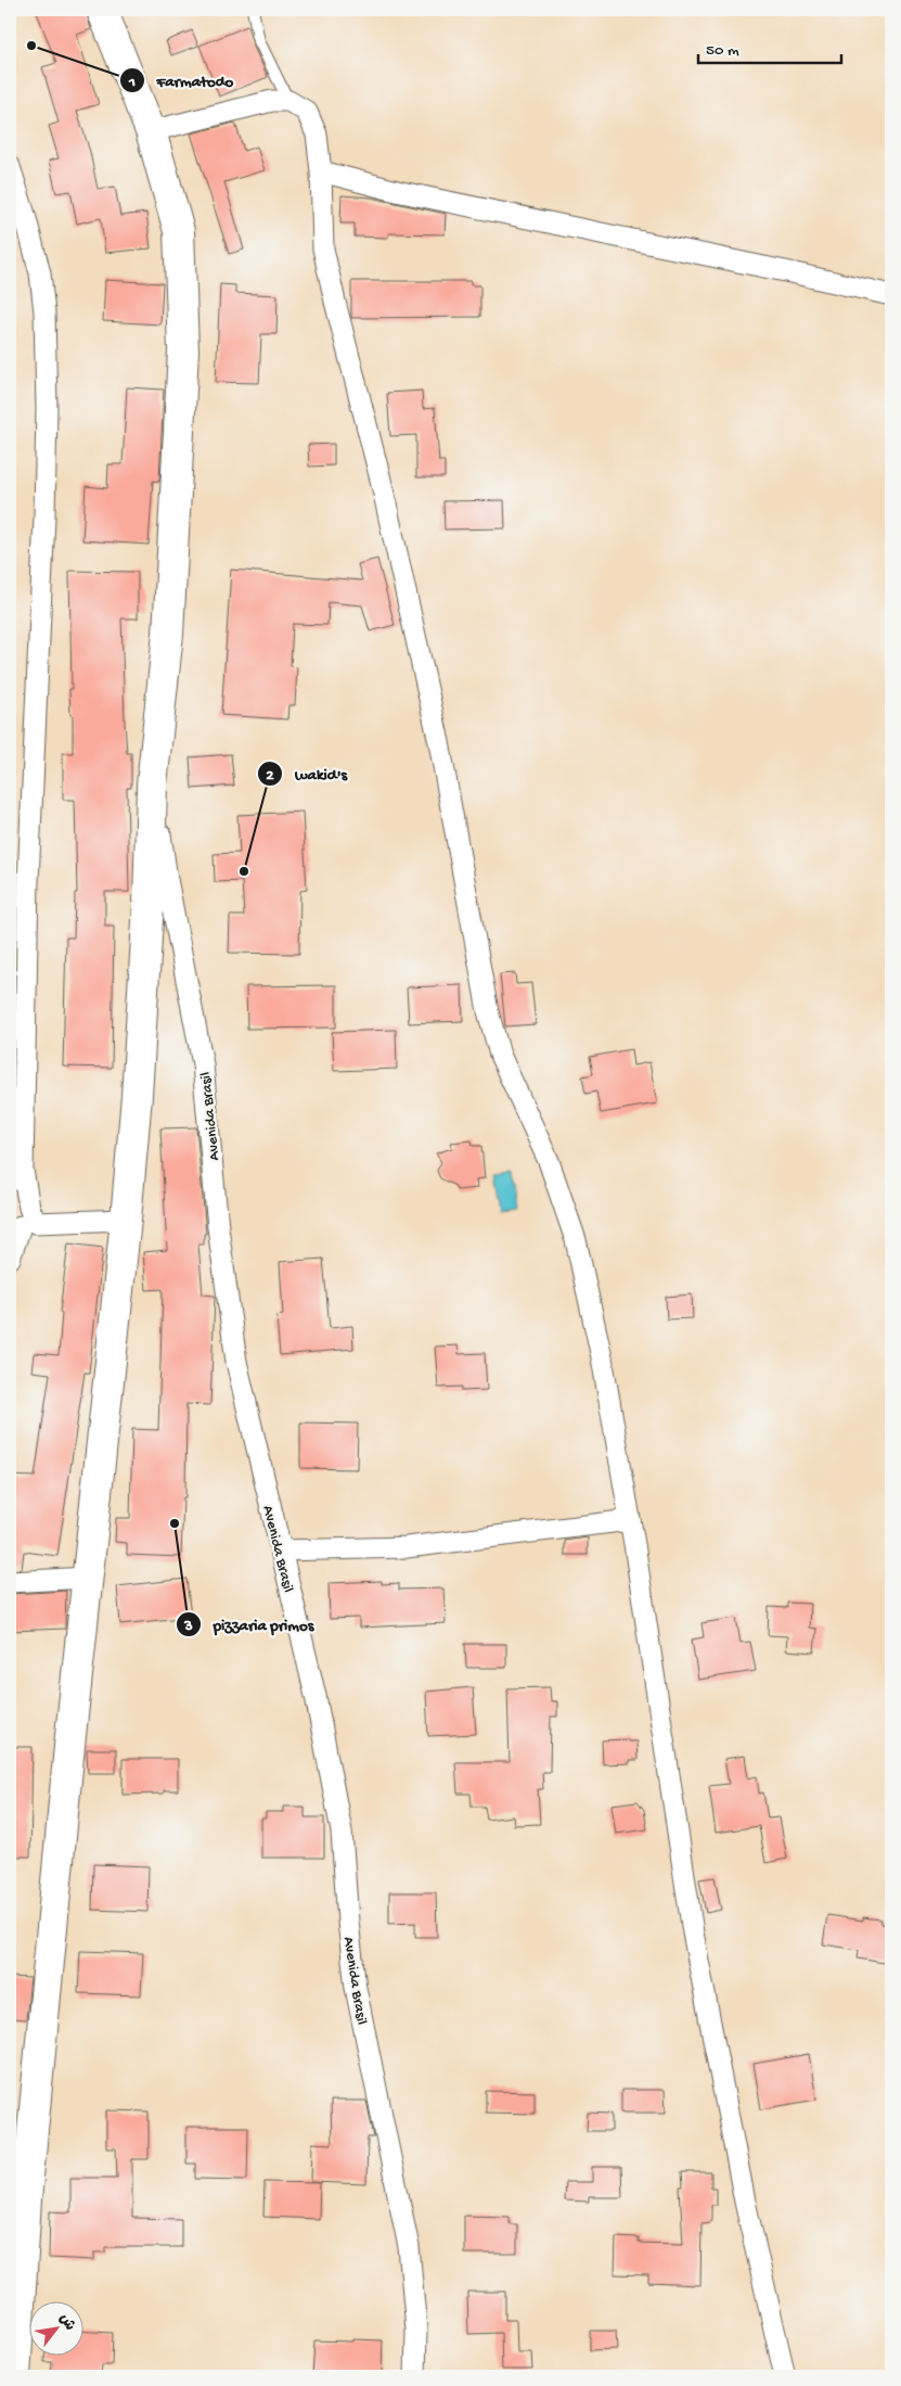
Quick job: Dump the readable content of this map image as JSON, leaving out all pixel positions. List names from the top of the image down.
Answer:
{
  "streets": {
    "street": ["Avenida Brasil"]
  },
  "places": ["Farmatodo", "wakid's", "pizzaria primos"],
  "scale_bar": "50 m",
  "north": "top right"
}
